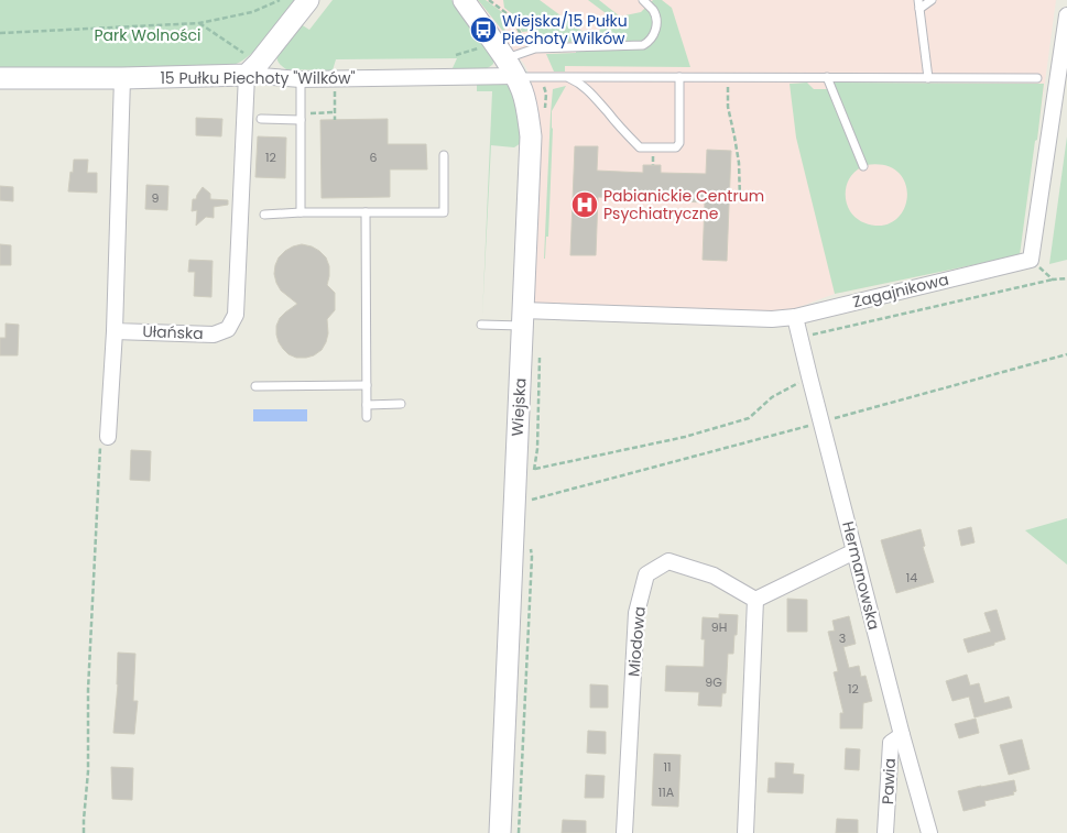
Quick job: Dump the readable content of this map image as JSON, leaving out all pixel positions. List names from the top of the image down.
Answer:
{
  "streets": {
    "street": [
      "15 Pułku Piechoty \"Wilków\"",
      "Zagajnikowa",
      "Ułańska",
      "Wiejska",
      "Hermanowska",
      "Miodowa",
      "Pawia"
    ]
  },
  "crossings": [
    ["15 Pułku Piechoty \"Wilków\"", "Ułańska"],
    ["15 Pułku Piechoty \"Wilków\"", "Wiejska"],
    ["Zagajnikowa", "Wiejska"],
    ["Zagajnikowa", "Hermanowska"],
    ["Hermanowska", "Pawia"]
  ],
  "parks": ["Park Wolności"],
  "places": {
    "bus stop": ["Wiejska/15 Pułku Piechoty Wilków"],
    "hospital": ["Pabianickie Centrum Psychiatryczne"]
  },
  "house_numbers": [
    "12",
    "6",
    "9",
    "14",
    "9H",
    "3",
    "9G",
    "12",
    "11",
    "11A"
  ]
}
